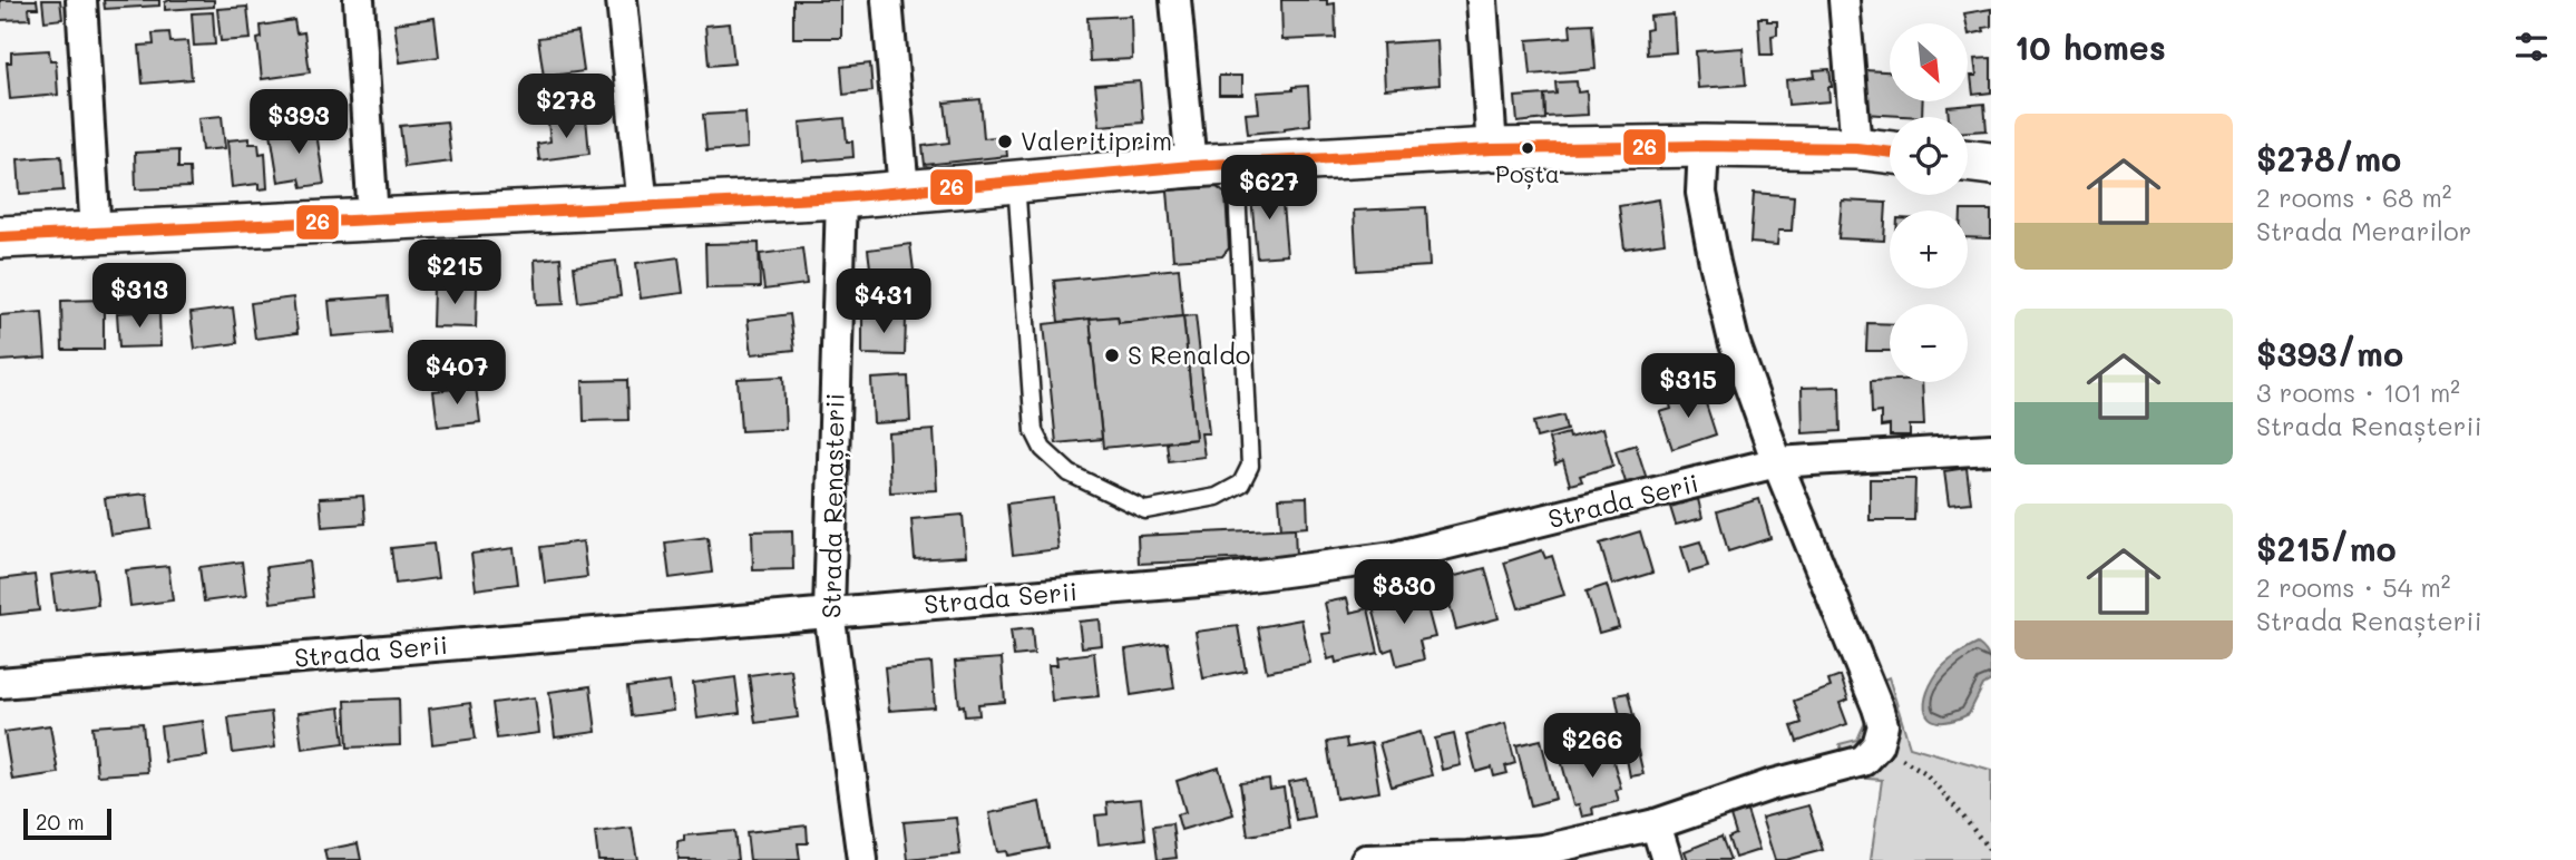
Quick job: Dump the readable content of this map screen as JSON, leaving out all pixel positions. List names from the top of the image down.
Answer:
{
  "streets": {
    "street": ["Strada Serii", "Strada Renașterii"]
  },
  "crossings": [
    ["Strada Serii", "Strada Renașterii"]
  ],
  "places": ["Valeritiprim", "Poșta", "S Renaldo"],
  "lines": ["transit line 26"],
  "scale_bar": "20 m",
  "north": "bottom right",
  "page": {
    "heading": "10 homes",
    "map_buttons": ["+", "−"],
    "price": [
      "$278",
      "$393",
      "$627",
      "$215",
      "$313",
      "$431",
      "$407",
      "$315",
      "$830",
      "$266"
    ],
    "list": [
      {
        "name": "$278/mo",
        "note": "2 rooms · 68 m² · Strada Merarilor"
      },
      {
        "name": "$393/mo",
        "note": "3 rooms · 101 m² · Strada Renașterii"
      },
      {
        "name": "$215/mo",
        "note": "2 rooms · 54 m² · Strada Renașterii"
      }
    ],
    "scale": "20 m"
  }
}
